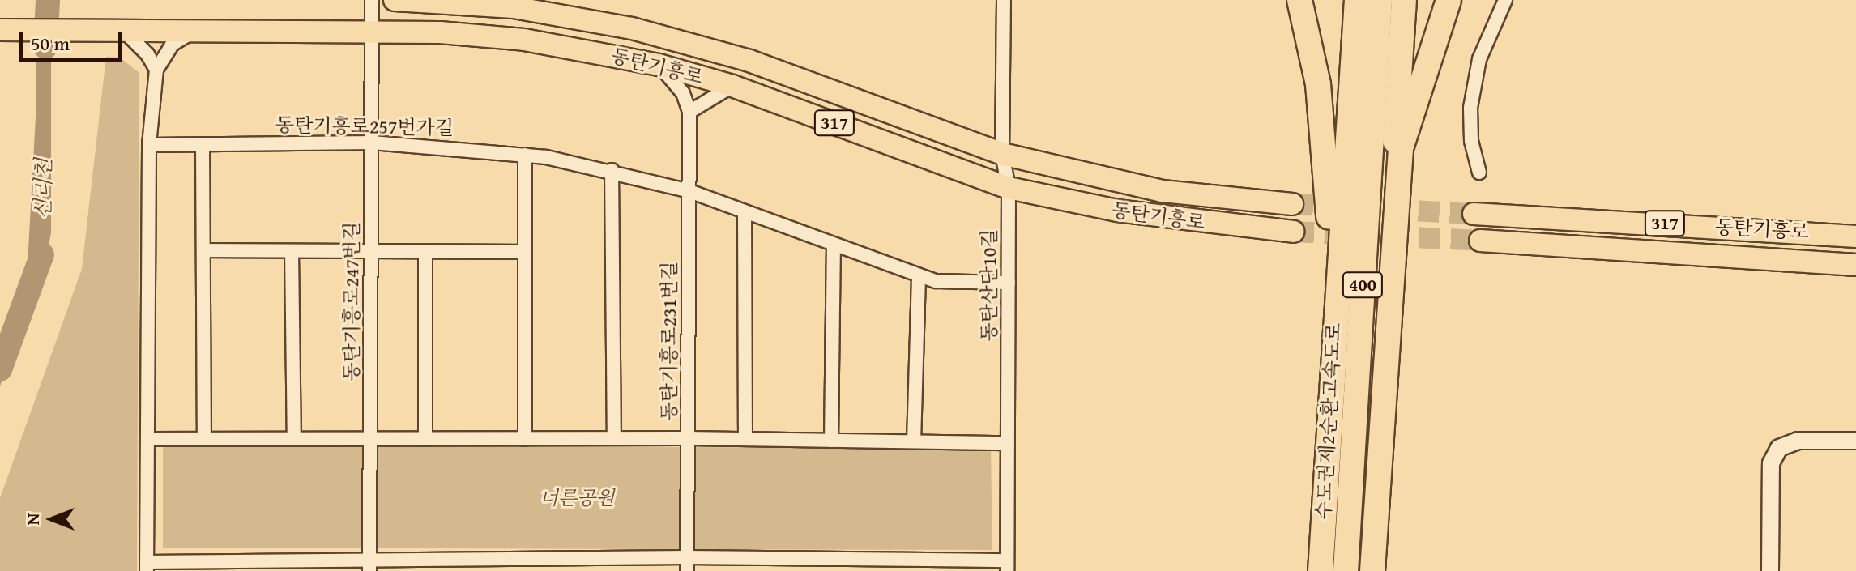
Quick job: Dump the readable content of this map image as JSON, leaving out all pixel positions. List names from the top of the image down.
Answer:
{
  "streets": {
    "highway": ["400", "수도권제2순환고속도로"],
    "main road": ["동탄기흥로", "317"],
    "street": [
      "동탄기흥로257번가길",
      "동탄산단10길",
      "동탄기흥로247번길",
      "동탄기흥로231번길"
    ]
  },
  "crossings": [
    ["동탄기흥로", "동탄산단10길"],
    ["동탄기흥로", "동탄기흥로247번길"],
    ["동탄기흥로257번가길", "동탄산단10길"],
    ["동탄기흥로257번가길", "동탄기흥로247번길"],
    ["동탄기흥로257번가길", "동탄기흥로231번길"]
  ],
  "water": ["신리천"],
  "parks": ["너른공원"],
  "scale_bar": "50 m",
  "north": "left"
}
